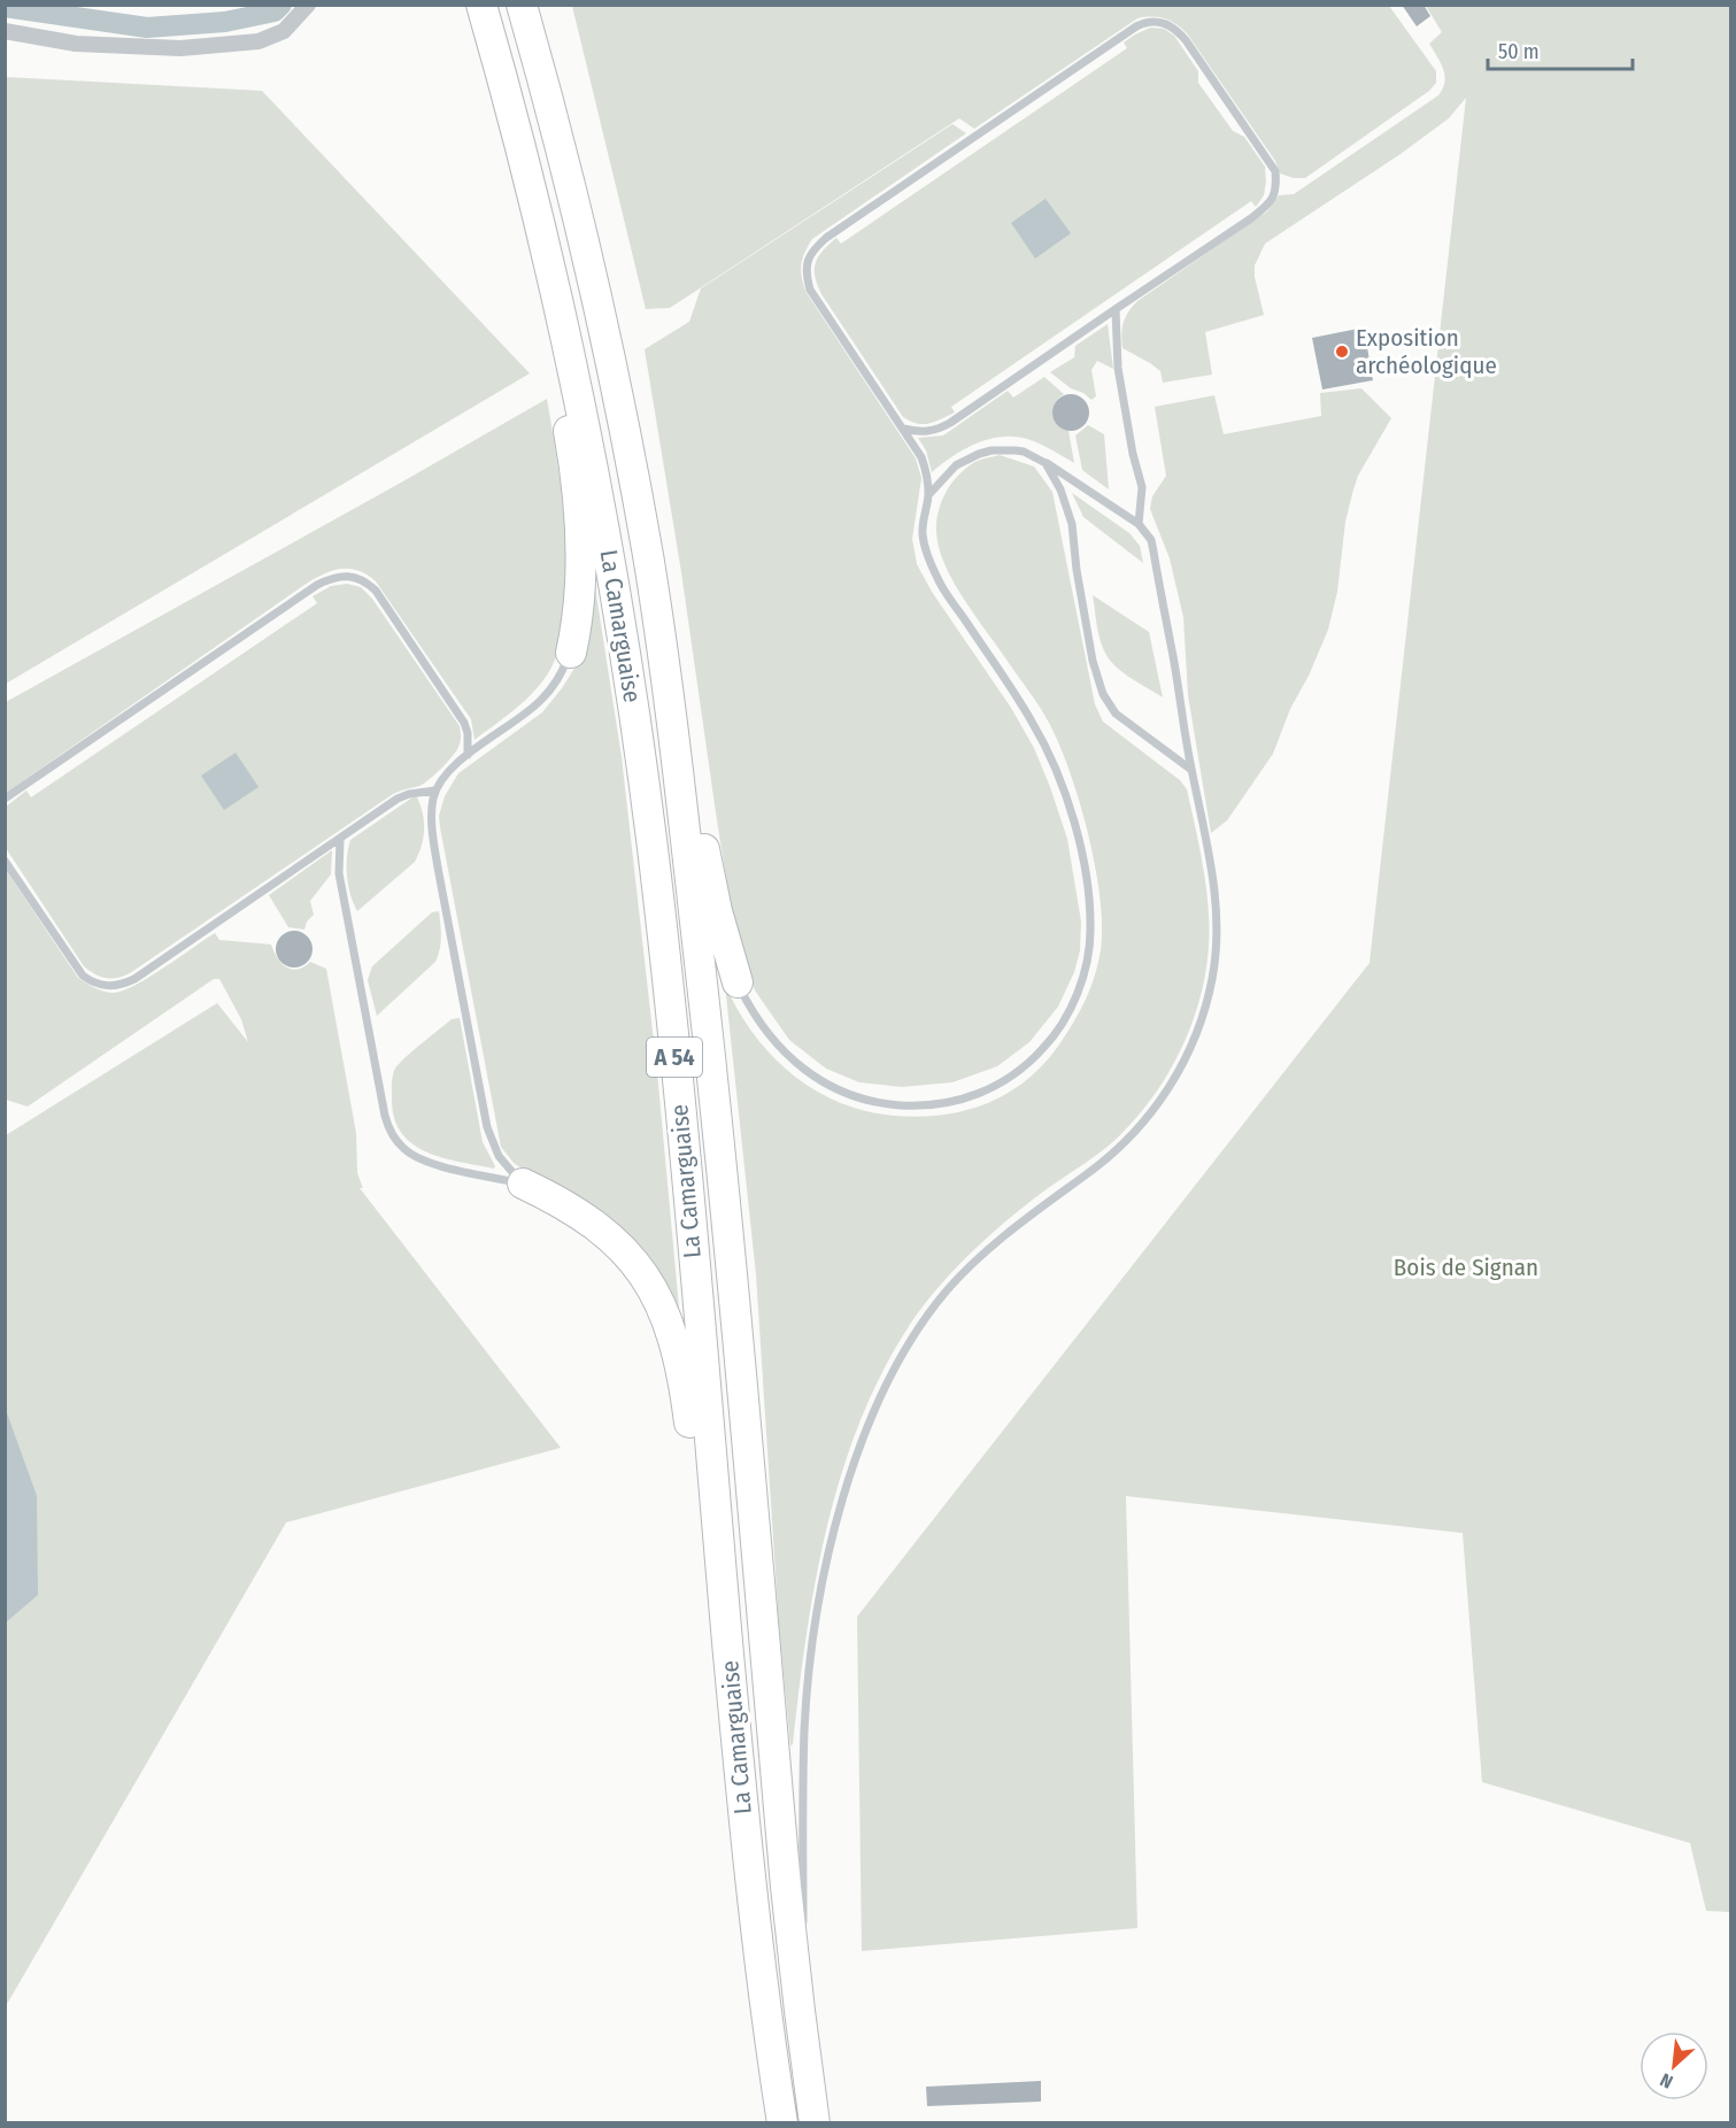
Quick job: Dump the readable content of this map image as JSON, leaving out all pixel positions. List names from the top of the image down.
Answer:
{
  "streets": {
    "highway": ["La Camarguaise", "A 54"]
  },
  "parks": ["Bois de Signan"],
  "places": ["Exposition archéologique"],
  "scale_bar": "50 m",
  "north": "bottom left"
}
